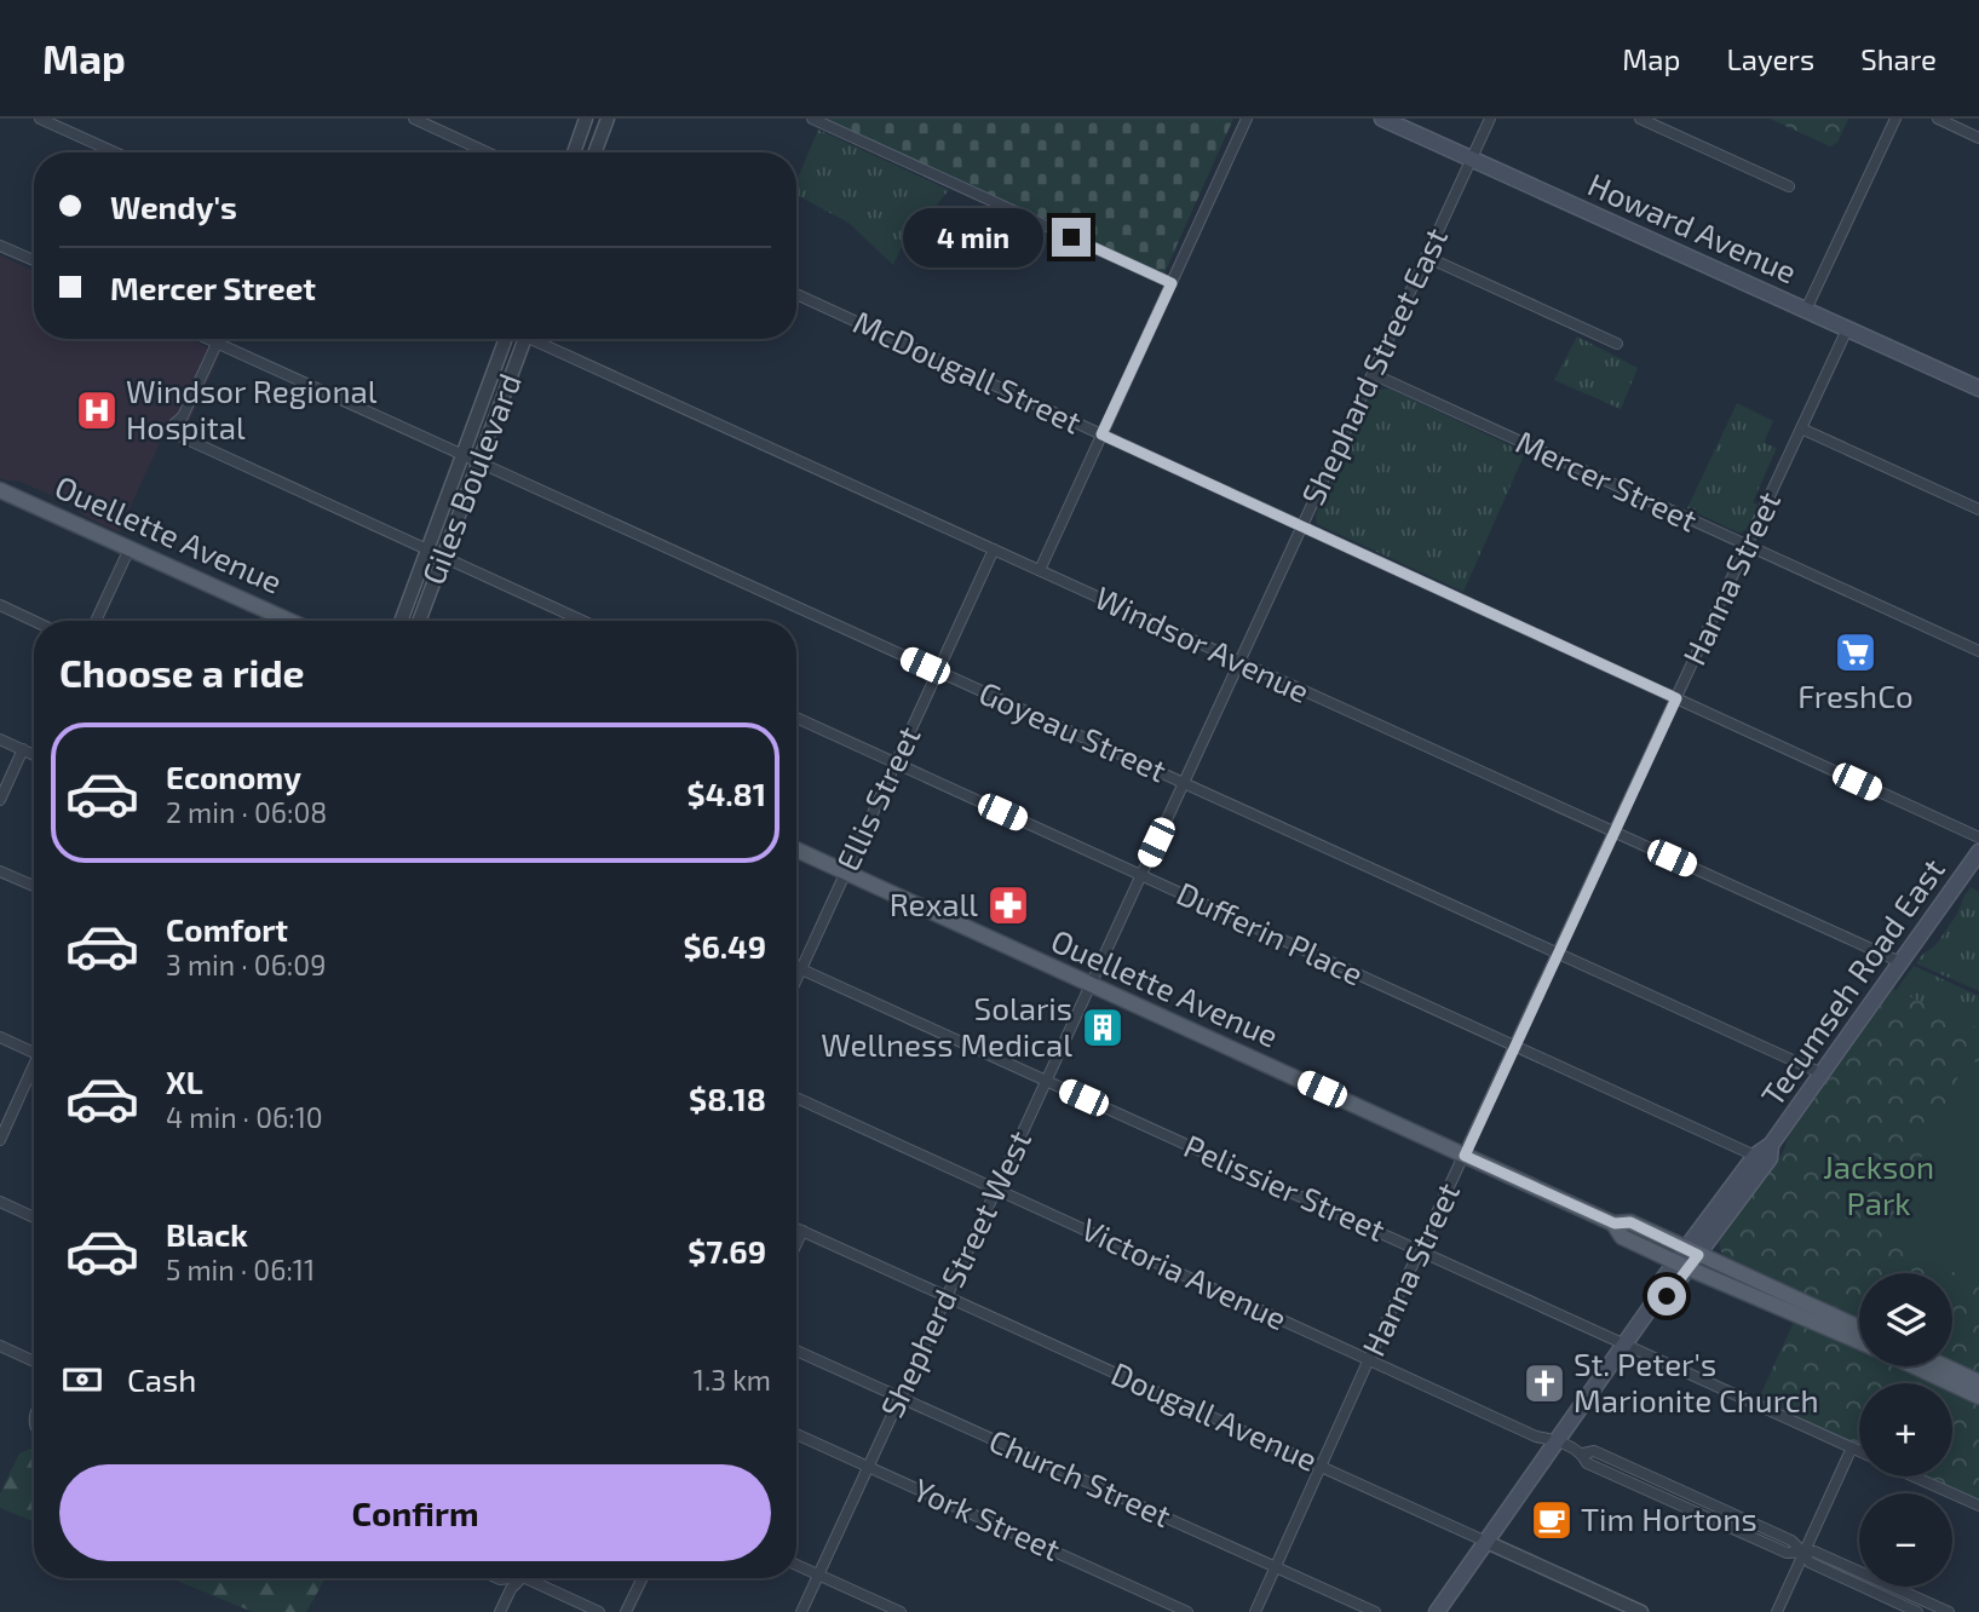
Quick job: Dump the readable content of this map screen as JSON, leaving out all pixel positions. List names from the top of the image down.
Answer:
{
  "streets": {
    "main road": ["Howard Avenue", "Ouellette Avenue", "Tecumseh Road East"],
    "street": [
      "Shephard Street East",
      "McDougall Street",
      "Giles Boulevard",
      "Mercer Street",
      "Hanna Street",
      "Windsor Avenue",
      "Goyeau Street",
      "Ellis Street",
      "Dufferin Place",
      "Pelissier Street",
      "Shepherd Street West",
      "Victoria Avenue",
      "Dougall Avenue",
      "Church Street",
      "York Street"
    ]
  },
  "crossings": [
    ["Howard Avenue", "Shephard Street East"],
    ["Howard Avenue", "Hanna Street"],
    ["Shephard Street East", "McDougall Street"],
    ["Shephard Street East", "Mercer Street"],
    ["Shephard Street East", "Windsor Avenue"],
    ["Shephard Street East", "Shepherd Street West"],
    ["McDougall Street", "Hanna Street"],
    ["Giles Boulevard", "Goyeau Street"],
    ["Mercer Street", "Hanna Street"],
    ["Ouellette Avenue", "Hanna Street"],
    ["Ouellette Avenue", "Ellis Street"],
    ["Ouellette Avenue", "Tecumseh Road East"],
    ["Ouellette Avenue", "Shepherd Street West"],
    ["Hanna Street", "Windsor Avenue"],
    ["Hanna Street", "Goyeau Street"],
    ["Hanna Street", "Dufferin Place"],
    ["Hanna Street", "Pelissier Street"],
    ["Hanna Street", "Victoria Avenue"],
    ["Hanna Street", "Dougall Avenue"],
    ["Hanna Street", "Church Street"],
    ["Windsor Avenue", "Ellis Street"],
    ["Windsor Avenue", "Tecumseh Road East"],
    ["Windsor Avenue", "Shepherd Street West"],
    ["Goyeau Street", "Ellis Street"],
    ["Goyeau Street", "Tecumseh Road East"],
    ["Goyeau Street", "Shepherd Street West"],
    ["Ellis Street", "Dufferin Place"],
    ["Ellis Street", "Pelissier Street"],
    ["Dufferin Place", "Tecumseh Road East"],
    ["Dufferin Place", "Shepherd Street West"],
    ["Tecumseh Road East", "Pelissier Street"],
    ["Tecumseh Road East", "Victoria Avenue"],
    ["Tecumseh Road East", "Dougall Avenue"],
    ["Pelissier Street", "Shepherd Street West"],
    ["Shepherd Street West", "Victoria Avenue"],
    ["Shepherd Street West", "Dougall Avenue"],
    ["Shepherd Street West", "Church Street"],
    ["Shepherd Street West", "York Street"]
  ],
  "parks": ["Jackson Park"],
  "places": {
    "hospital": ["Windsor Regional Hospital"],
    "supermarket": ["FreshCo"],
    "pharmacy": ["Rexall"],
    "building": ["Solaris Wellness Medical"],
    "church": ["St. Peter's Marionite Church"],
    "cafe": ["Tim Hortons"]
  },
  "page": {
    "header": "Map",
    "nav": ["Map", "Layers", "Share"],
    "banner": ["Wendy's", "Mercer Street"],
    "bubble": "4 min",
    "heading": "Choose a ride",
    "list": [
      {
        "name": "Economy",
        "note": "2 min · 06:08",
        "value": "$4.81"
      },
      {
        "name": "Comfort",
        "note": "3 min · 06:09",
        "value": "$6.49"
      },
      {
        "name": "XL",
        "note": "4 min · 06:10",
        "value": "$8.18"
      },
      {
        "name": "Black",
        "note": "5 min · 06:11",
        "value": "$7.69"
      }
    ],
    "map_buttons": ["+", "−"],
    "pay": ["Cash", "1.3 km"],
    "buttons": "Confirm"
  }
}
